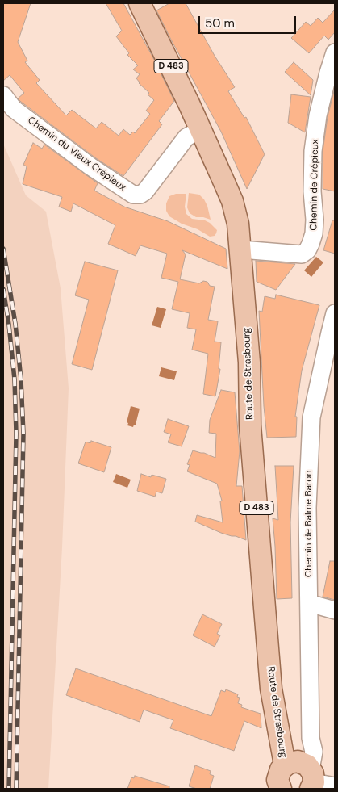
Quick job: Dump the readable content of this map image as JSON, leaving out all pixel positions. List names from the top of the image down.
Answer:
{
  "streets": {
    "main road": ["D 483", "Route de Strasbourg"],
    "street": ["Chemin du Vieux Crépieux", "Chemin de Crépieux", "Chemin de Balme Baron"]
  },
  "crossings": [
    ["Chemin du Vieux Crépieux", "Route de Strasbourg"],
    ["Chemin de Crépieux", "Route de Strasbourg"],
    ["Route de Strasbourg", "Chemin de Balme Baron"]
  ],
  "scale_bar": "50 m"
}
